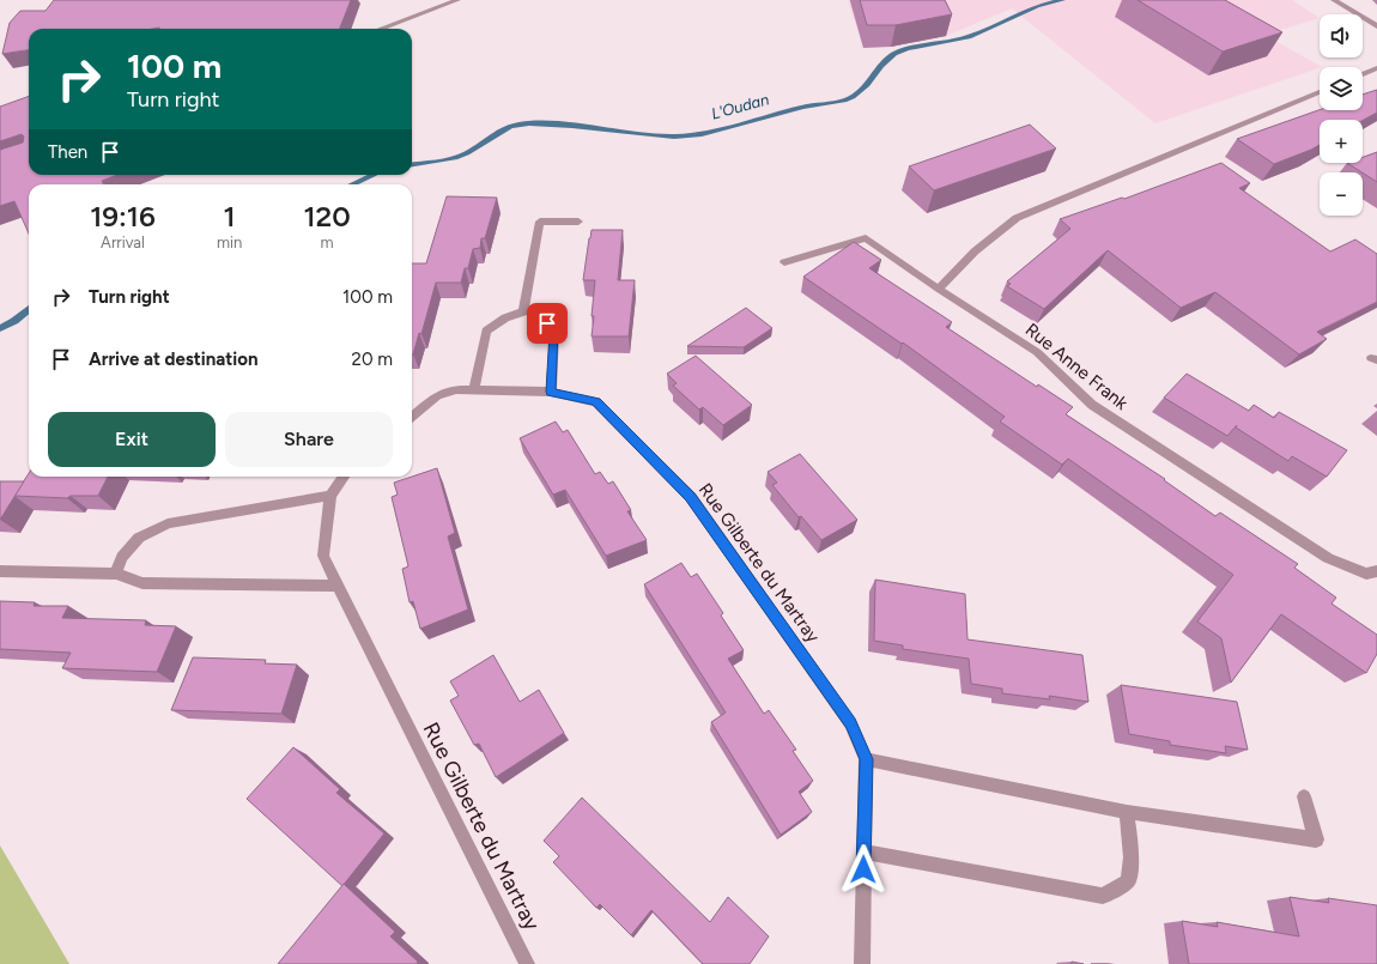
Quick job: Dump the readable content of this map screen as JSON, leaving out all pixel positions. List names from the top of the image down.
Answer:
{
  "streets": {
    "street": ["Rue Anne Frank", "Rue Gilberte du Martray"]
  },
  "water": ["L'Oudan"],
  "page": {
    "map_buttons": ["+", "−"],
    "turn": ["100 m", "Turn right"],
    "then": "Then",
    "eta": [
      "19:16",
      "Arrival",
      "1",
      "min",
      "120",
      "m"
    ],
    "list": [
      {
        "name": "Turn right",
        "value": "100 m"
      },
      {
        "name": "Arrive at destination",
        "value": "20 m"
      }
    ],
    "buttons": ["Exit", "Share"]
  }
}
